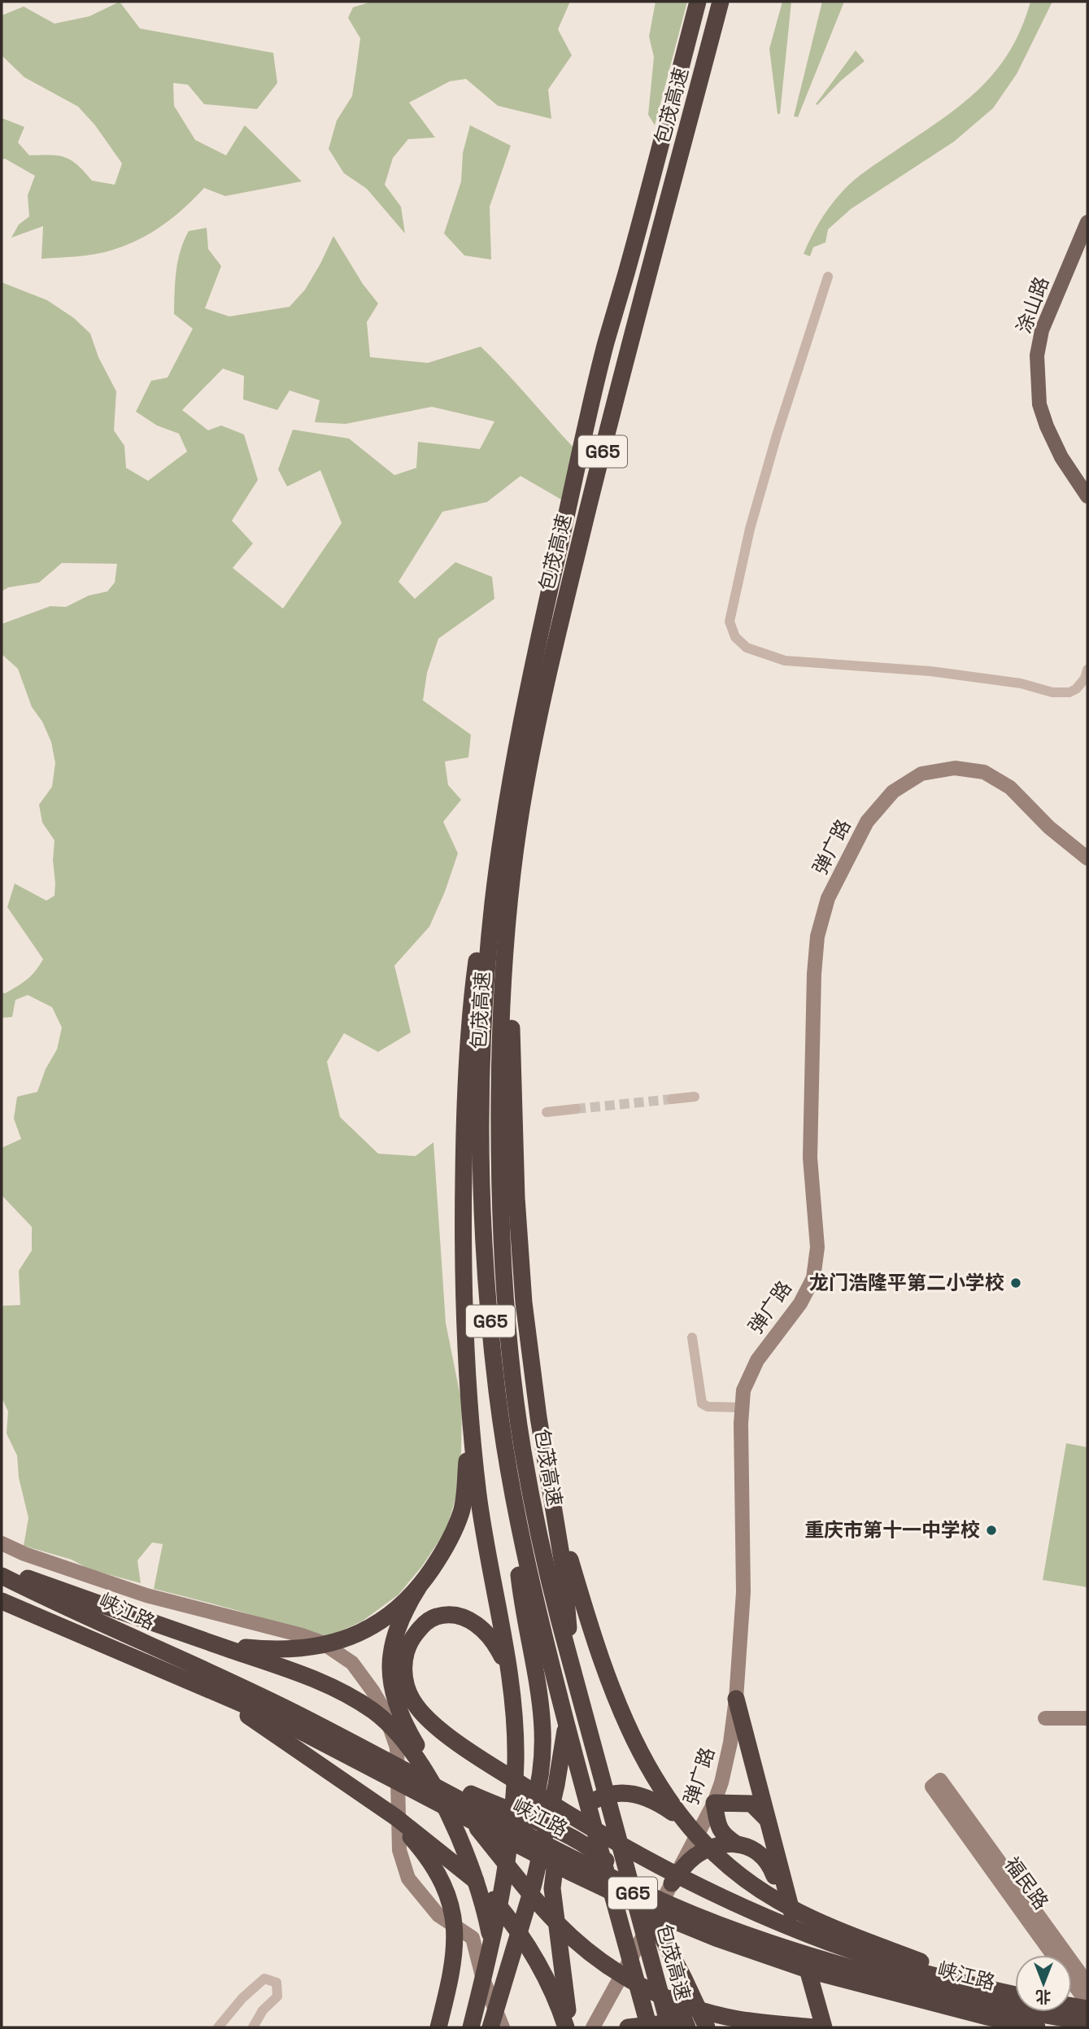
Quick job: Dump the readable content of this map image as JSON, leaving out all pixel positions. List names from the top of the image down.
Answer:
{
  "streets": {
    "highway": ["包茂高速", "G65", "峡江路"],
    "main road": ["涂山路", "弹广路", "福民路"]
  },
  "places": ["龙门浩隆平第二小学校", "重庆市第十一中学校"],
  "north": "bottom"
}
